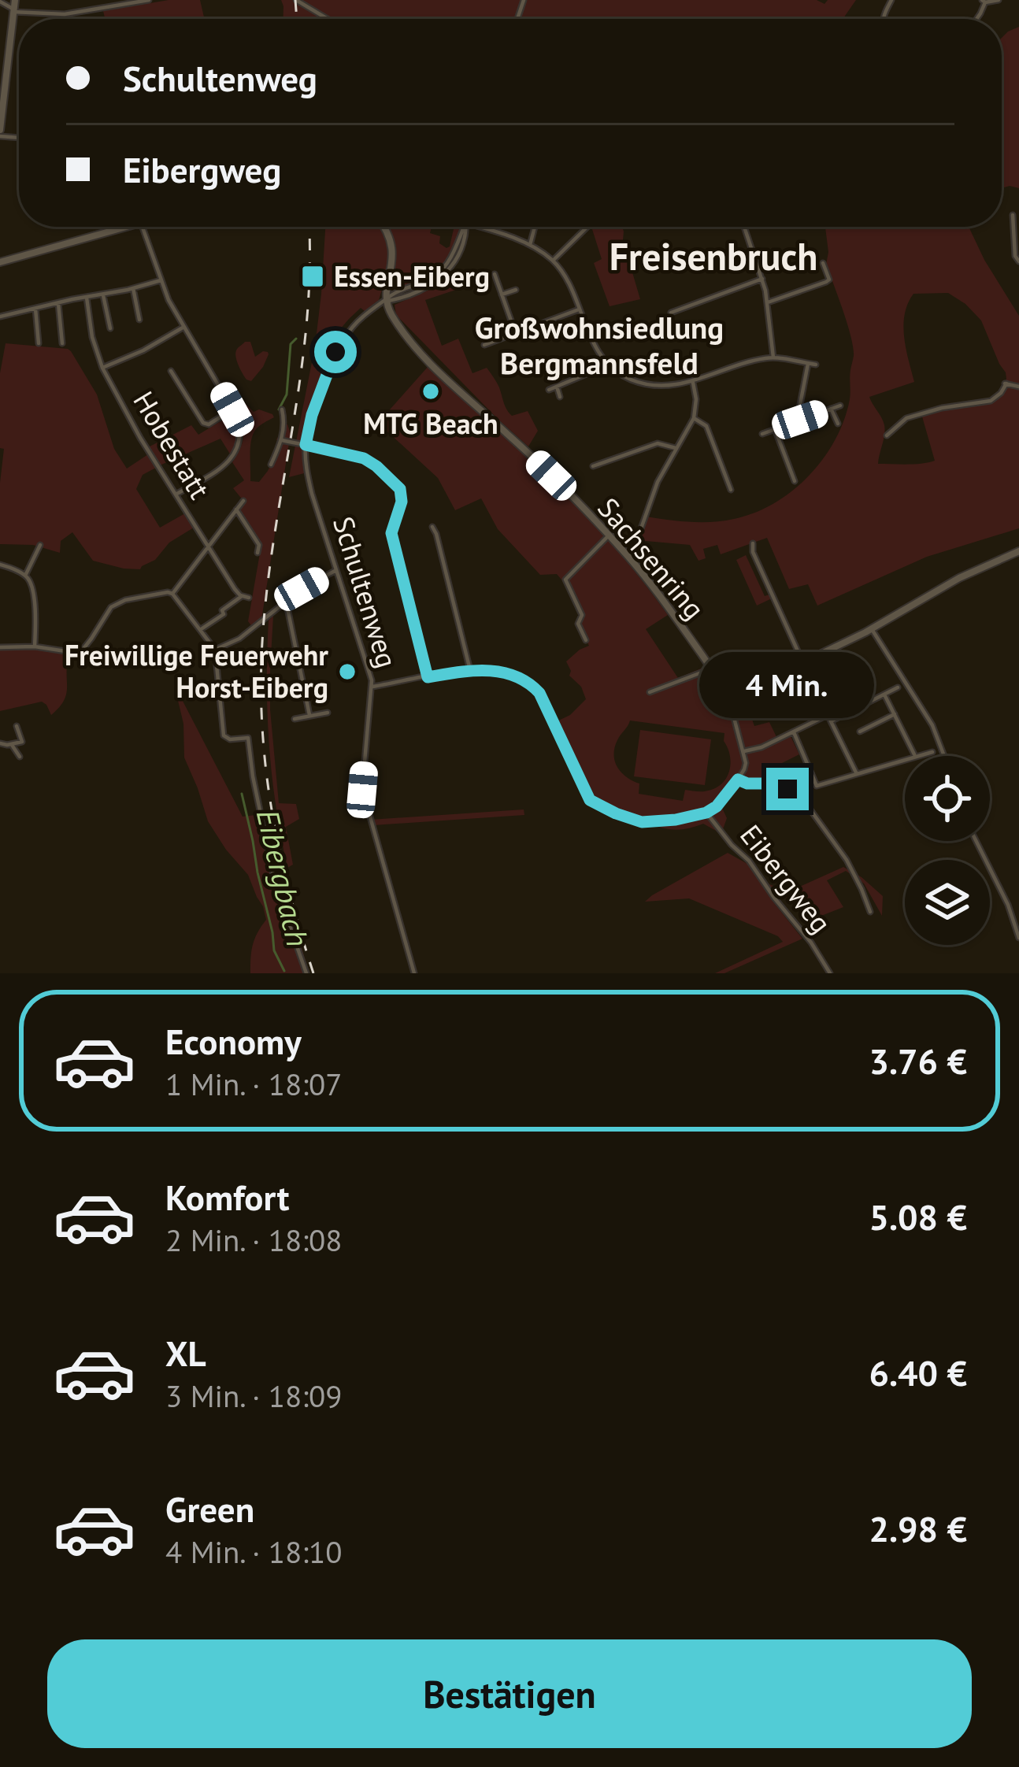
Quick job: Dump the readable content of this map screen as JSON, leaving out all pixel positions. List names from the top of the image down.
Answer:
{
  "streets": {
    "street": [
      "Hobestatt",
      "Sachsenring",
      "Schultenweg",
      "Eibergweg"
    ]
  },
  "crossings": [
    ["Sachsenring", "Schultenweg"]
  ],
  "districts": ["Freisenbruch", "Großwohnsiedlung Bergmannsfeld"],
  "water": ["Eibergbach"],
  "places": {
    "transit": ["Essen-Eiberg"],
    "other": ["MTG Beach", "Freiwillige Feuerwehr Horst-Eiberg"]
  },
  "page": {
    "banner": ["Schultenweg", "Eibergweg"],
    "bubble": "4 Min.",
    "list": [
      {
        "name": "Economy",
        "note": "1 Min. · 18:07",
        "value": "3.76 €"
      },
      {
        "name": "Komfort",
        "note": "2 Min. · 18:08",
        "value": "5.08 €"
      },
      {
        "name": "XL",
        "note": "3 Min. · 18:09",
        "value": "6.40 €"
      },
      {
        "name": "Green",
        "note": "4 Min. · 18:10",
        "value": "2.98 €"
      }
    ],
    "buttons": "Bestätigen"
  }
}
